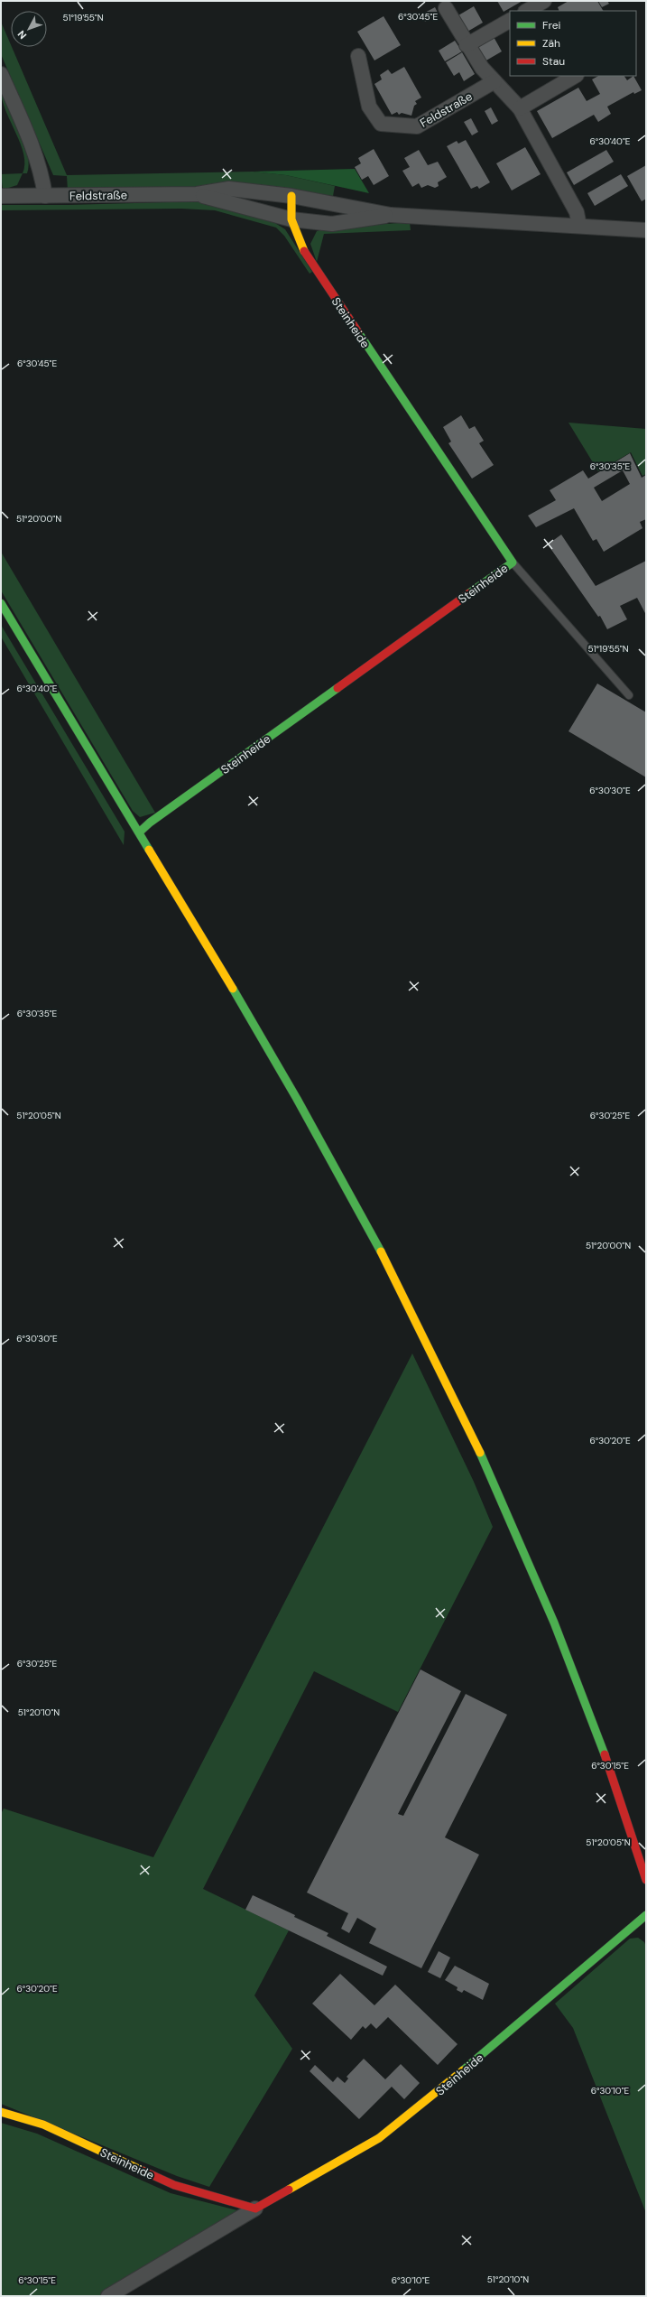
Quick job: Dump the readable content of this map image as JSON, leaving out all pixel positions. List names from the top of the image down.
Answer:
{
  "streets": {
    "street": ["Feldstraße", "Steinheide"]
  },
  "crossings": [
    ["Feldstraße", "Steinheide"]
  ],
  "legend": ["Frei", "Zäh", "Stau"],
  "north": "bottom left",
  "coordinates": [
    "6°30'45\"E",
    "51°19'55\"N",
    "6°30'40\"E",
    "6°30'35\"E",
    "51°20'00\"N",
    "6°30'30\"E",
    "51°20'05\"N",
    "6°30'25\"E",
    "6°30'20\"E",
    "51°20'10\"N",
    "6°30'15\"E",
    "6°30'10\"E"
  ]
}
